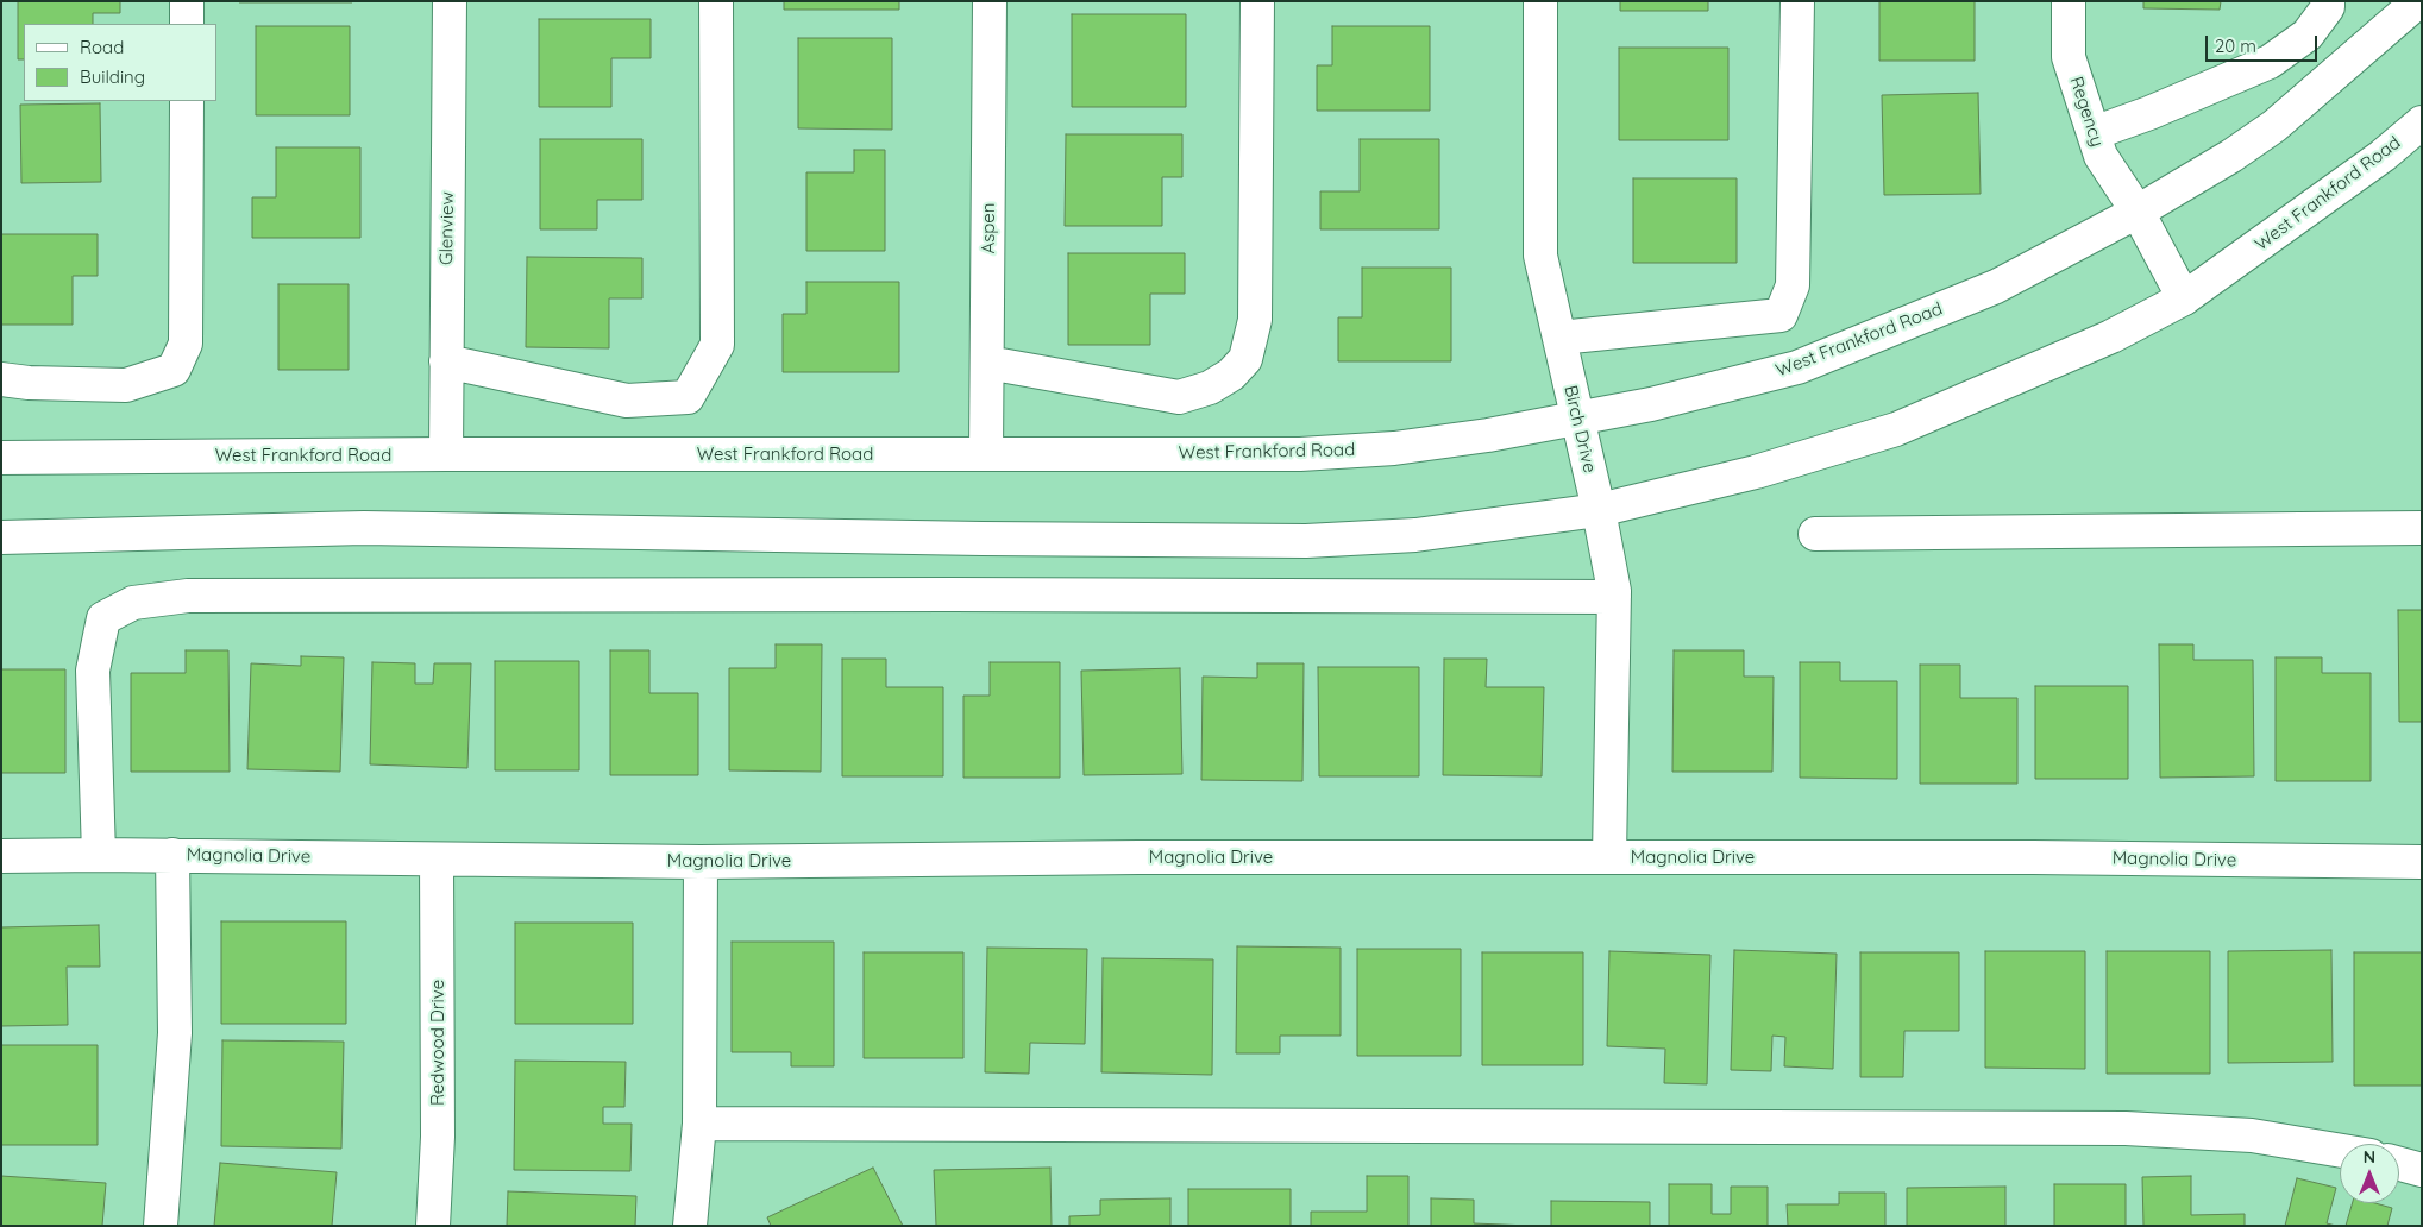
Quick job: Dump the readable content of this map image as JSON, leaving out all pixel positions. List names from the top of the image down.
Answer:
{
  "streets": {
    "main road": [
      "Regency",
      "West Frankford Road",
      "Glenview",
      "Aspen",
      "Birch Drive",
      "Magnolia Drive",
      "Redwood Drive"
    ]
  },
  "crossings": [
    ["Regency", "West Frankford Road"],
    ["West Frankford Road", "Glenview"],
    ["West Frankford Road", "Aspen"],
    ["West Frankford Road", "Birch Drive"],
    ["Birch Drive", "Magnolia Drive"],
    ["Magnolia Drive", "Redwood Drive"]
  ],
  "legend": ["Road", "Building"],
  "scale_bar": "20 m",
  "north": "top"
}
